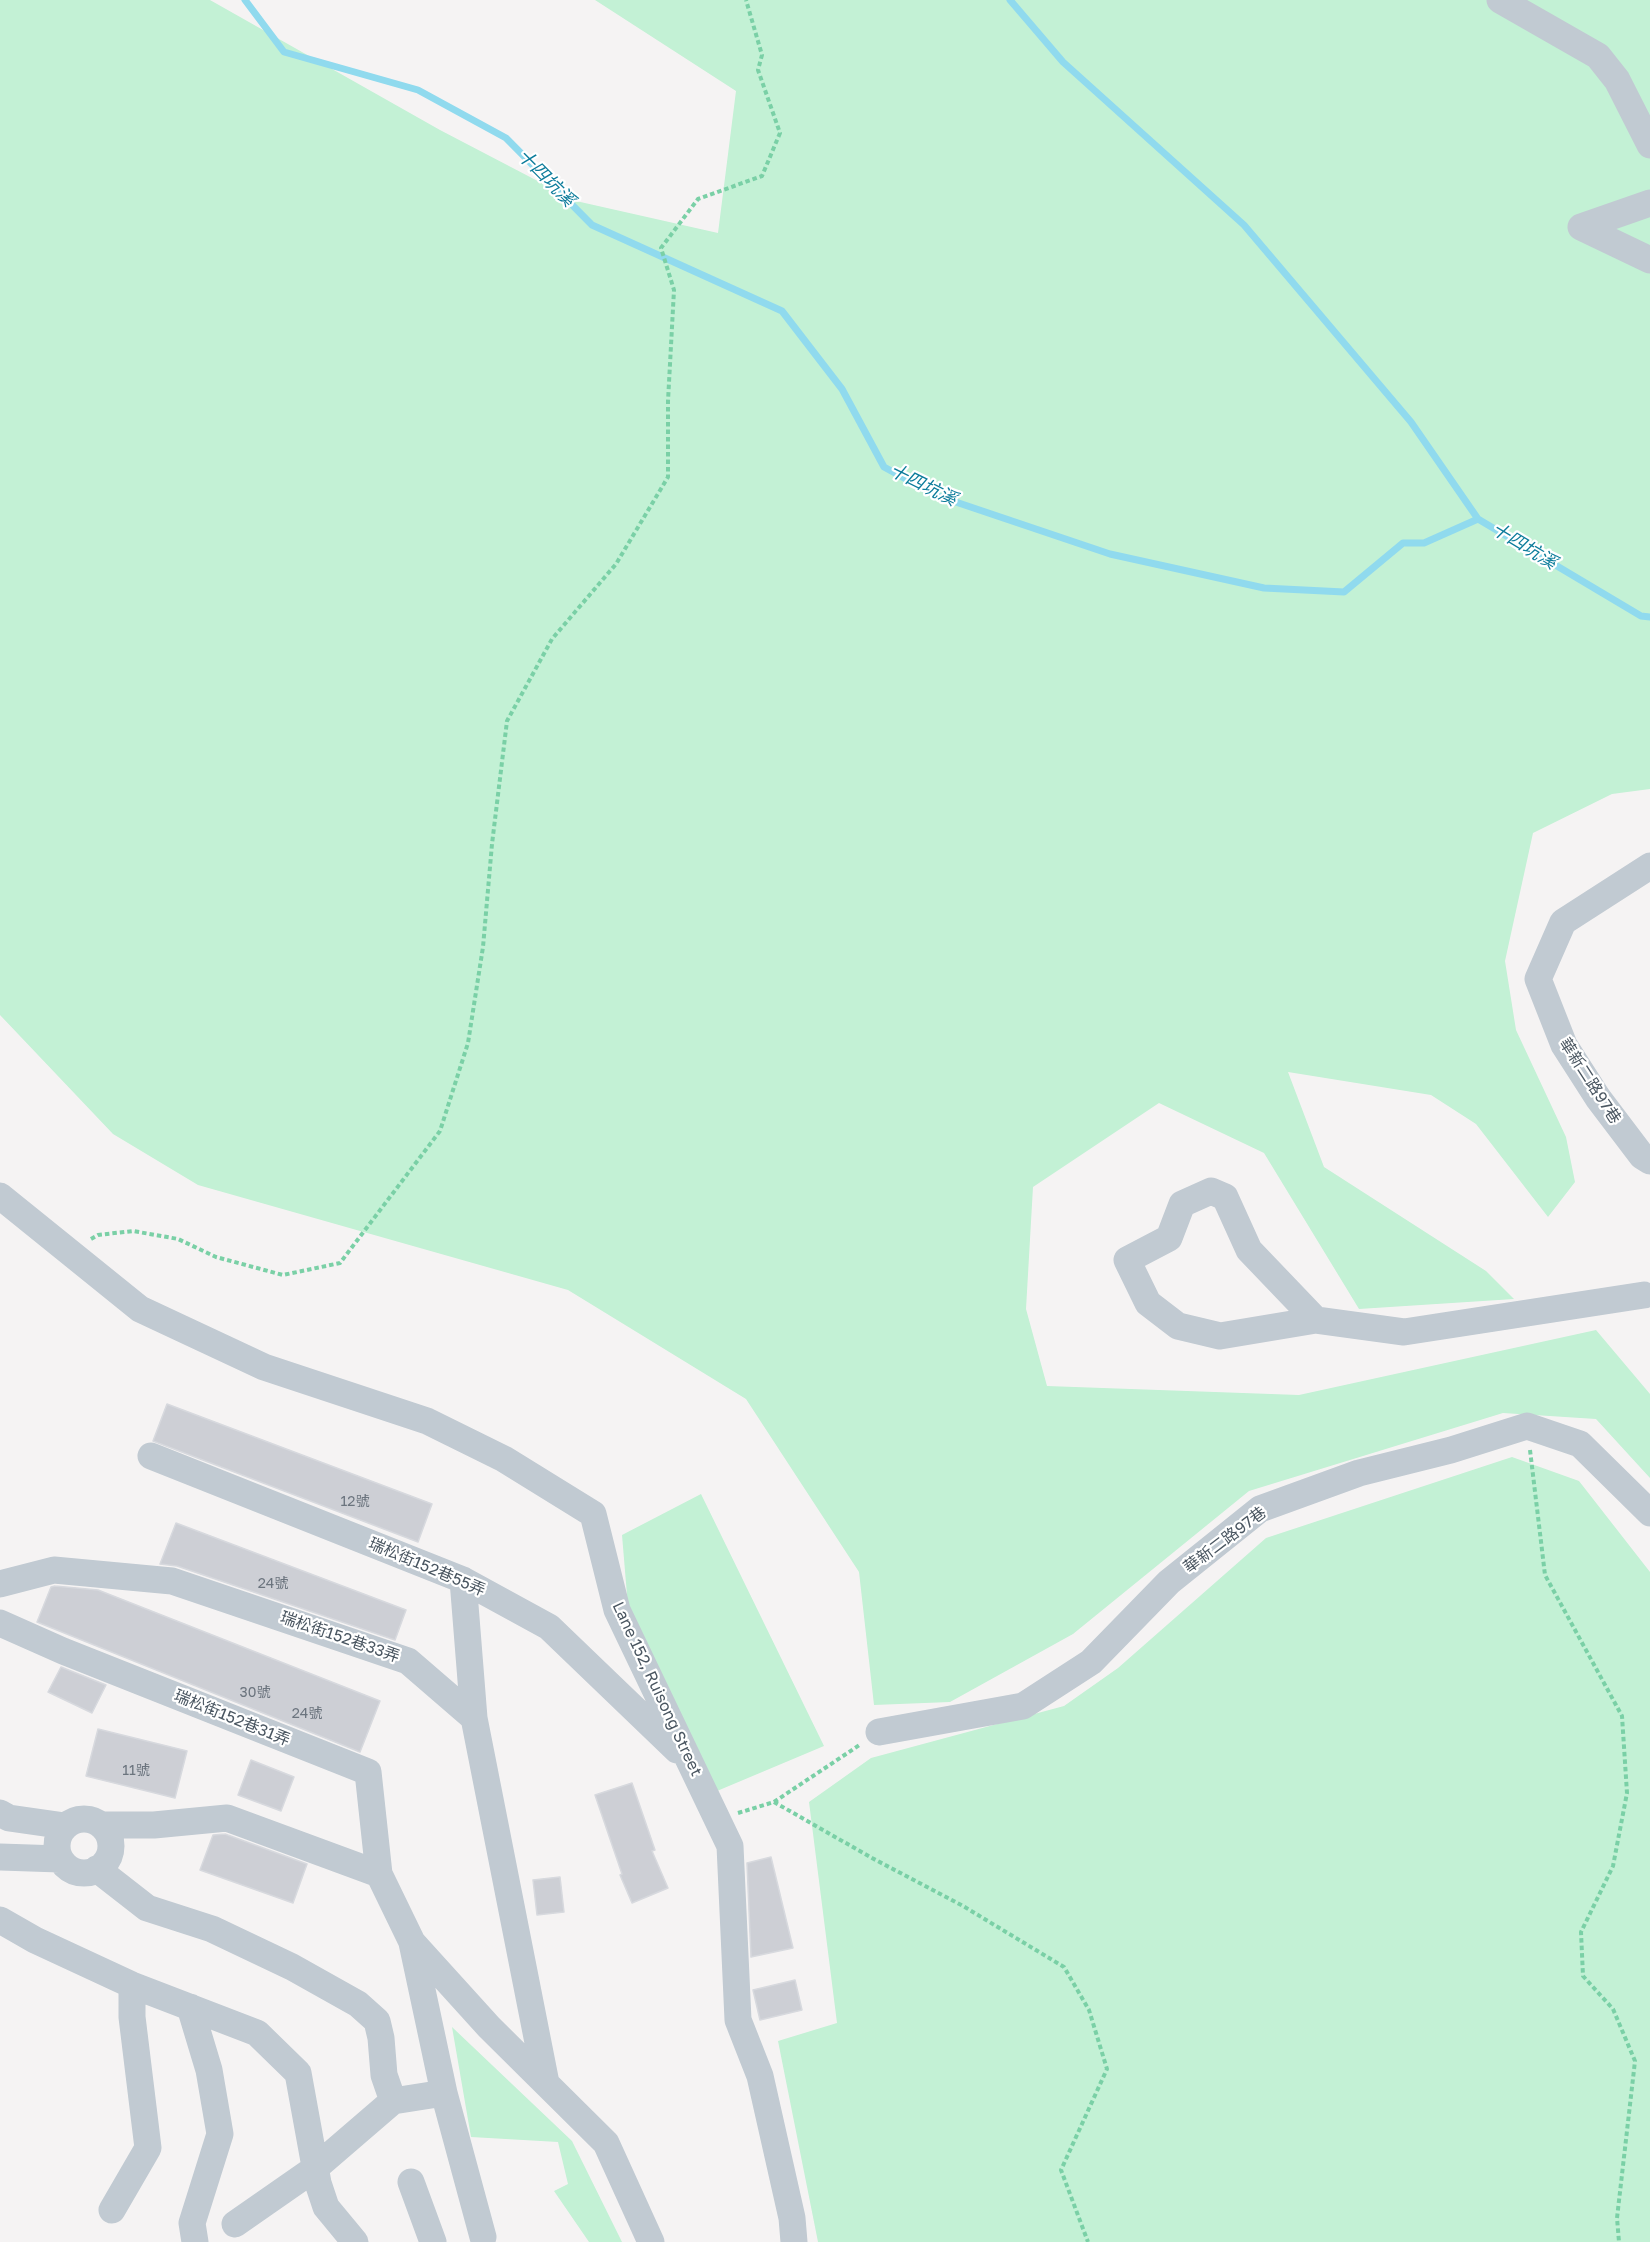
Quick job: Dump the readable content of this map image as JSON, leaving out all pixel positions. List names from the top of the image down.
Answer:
{
  "streets": {
    "street": [
      "華新二路97巷",
      "瑞松街152巷55弄",
      "瑞松街152巷33弄",
      "Lane 152, Ruisong Street",
      "瑞松街152巷31弄"
    ]
  },
  "crossings": [
    ["瑞松街152巷55弄", "Lane 152, Ruisong Street"]
  ],
  "water": ["十四坑溪"],
  "house_numbers": [
    "12號",
    "24號",
    "30號",
    "24號",
    "11號"
  ]
}
